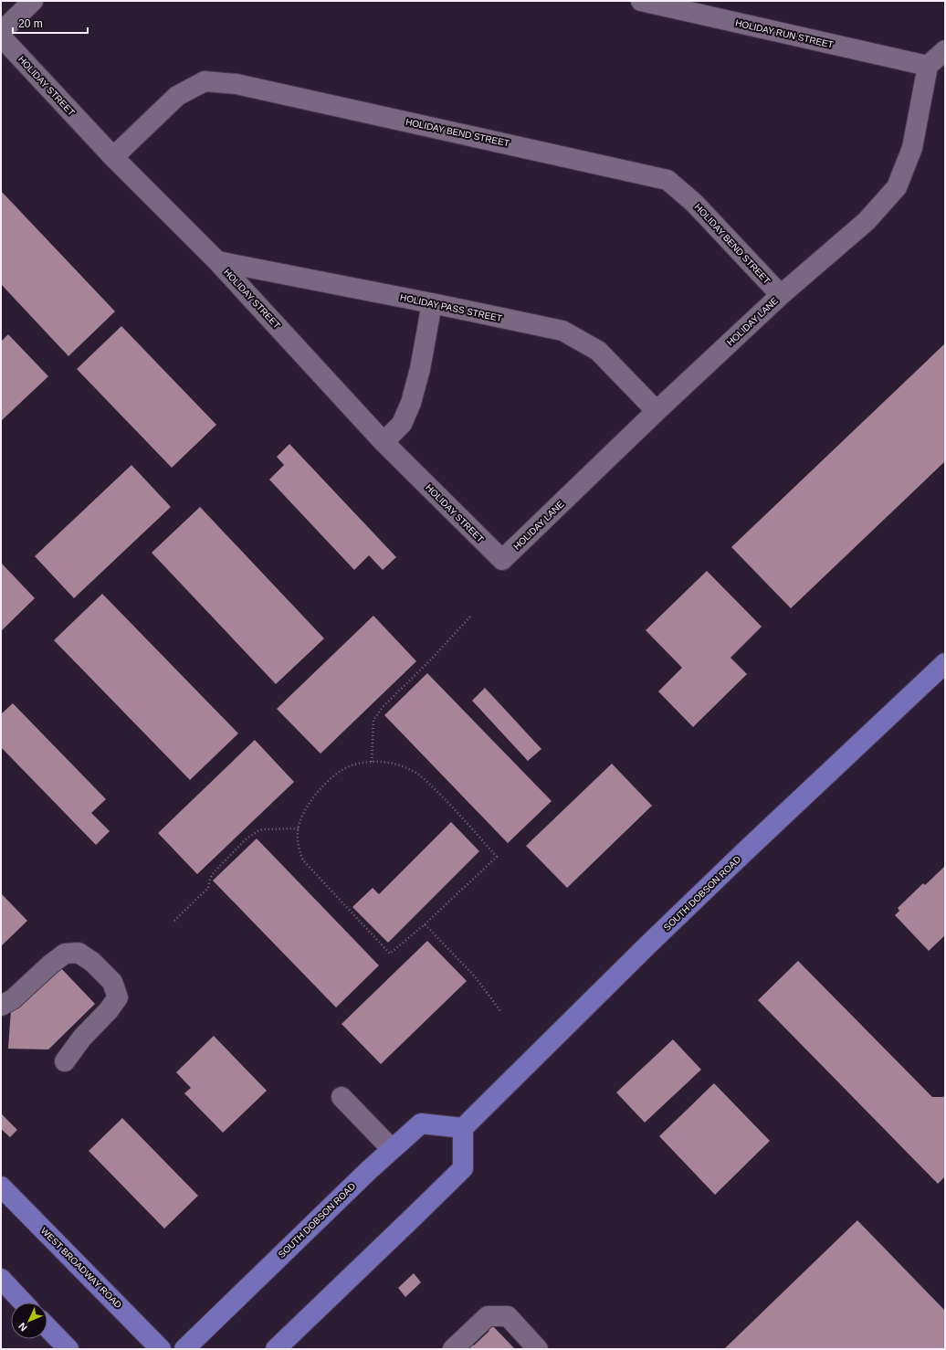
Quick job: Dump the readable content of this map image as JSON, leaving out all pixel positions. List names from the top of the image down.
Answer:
{
  "streets": {
    "main road": ["SOUTH DOBSON ROAD", "WEST BROADWAY ROAD"],
    "lane": [
      "HOLIDAY RUN STREET",
      "HOLIDAY STREET",
      "HOLIDAY BEND STREET",
      "HOLIDAY PASS STREET",
      "HOLIDAY LANE"
    ]
  },
  "crossings": [
    ["HOLIDAY RUN STREET", "HOLIDAY LANE"],
    ["HOLIDAY STREET", "HOLIDAY BEND STREET"],
    ["HOLIDAY STREET", "HOLIDAY PASS STREET"],
    ["HOLIDAY STREET", "HOLIDAY LANE"],
    ["HOLIDAY BEND STREET", "HOLIDAY LANE"],
    ["HOLIDAY PASS STREET", "HOLIDAY LANE"]
  ],
  "scale_bar": "20 m",
  "north": "bottom left"
}
